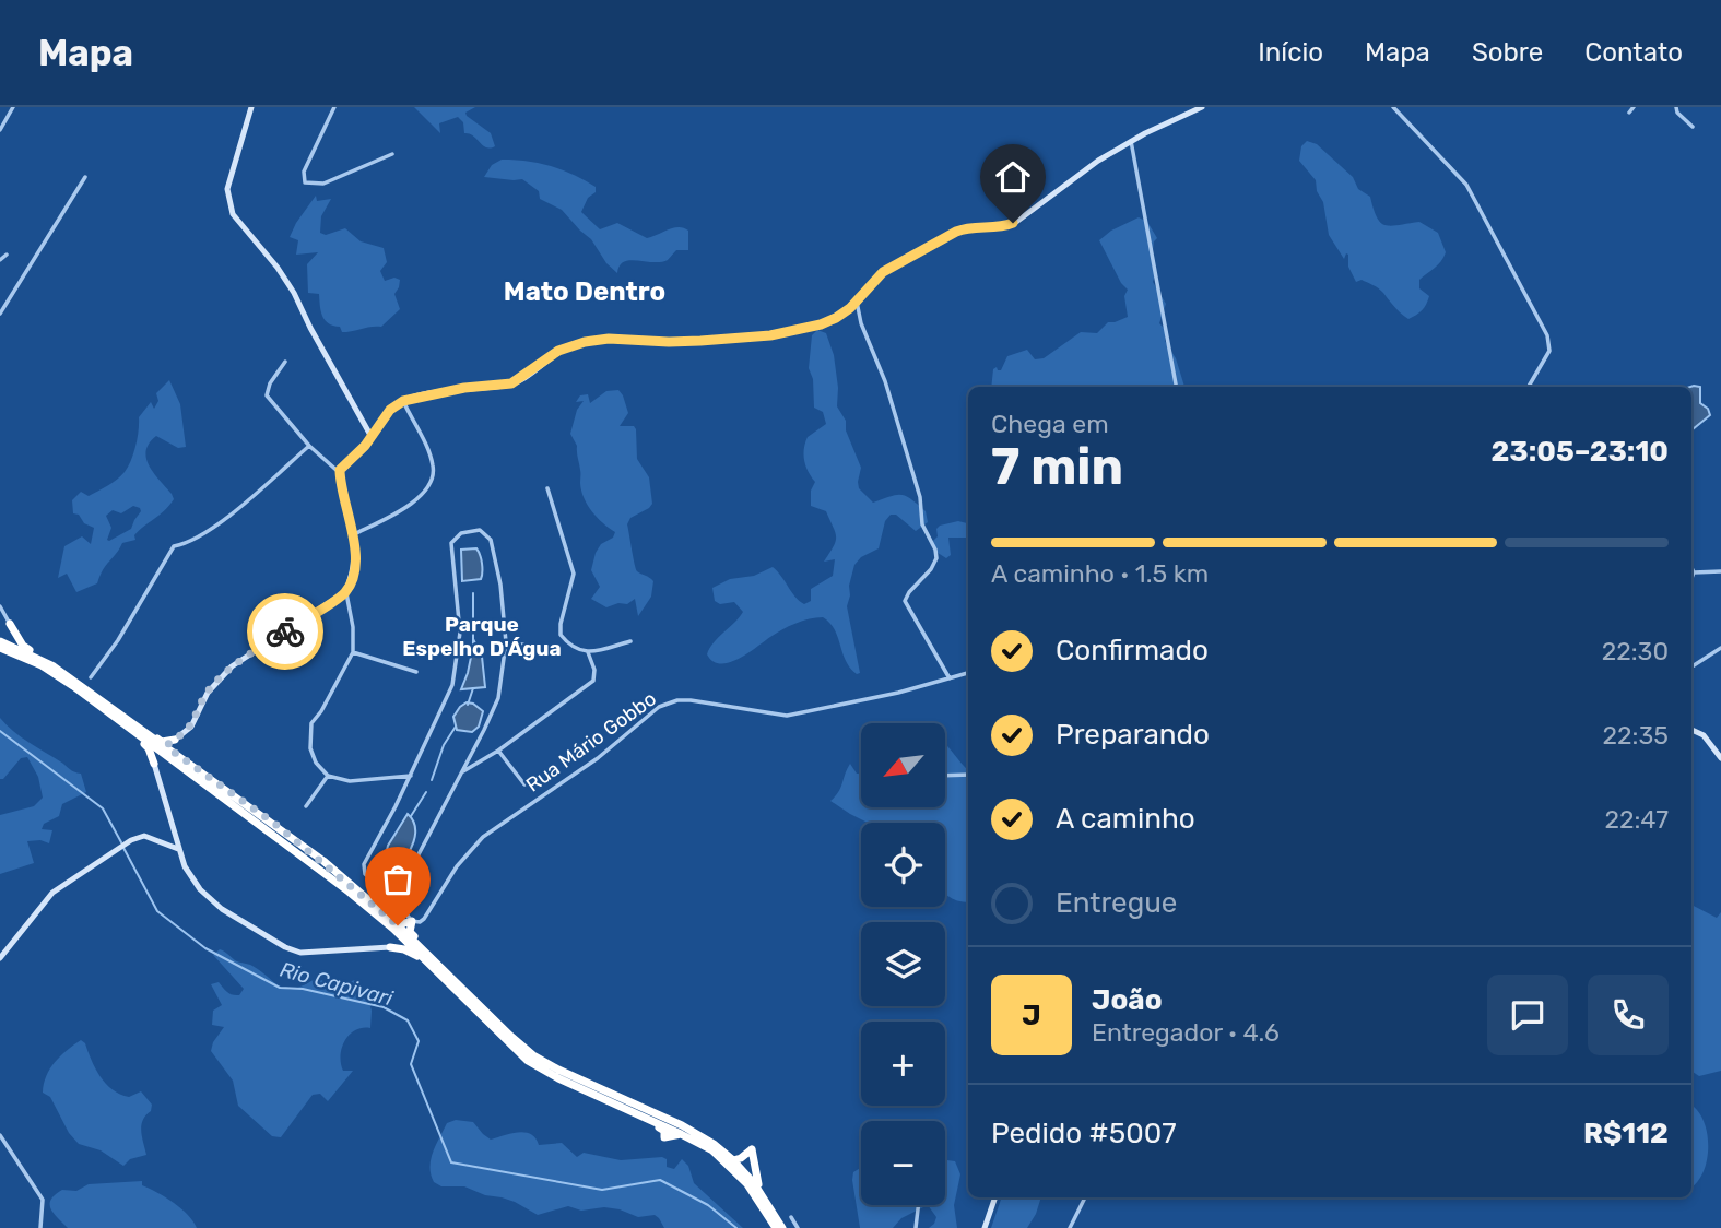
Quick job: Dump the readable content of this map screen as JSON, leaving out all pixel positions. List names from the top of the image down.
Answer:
{
  "streets": {
    "street": ["Rua Mário Gobbo"]
  },
  "districts": ["Mato Dentro", "Parque Espelho D'Água"],
  "water": ["Rio Capivari"],
  "north": "bottom left",
  "page": {
    "header": "Mapa",
    "nav": [
      "Início",
      "Mapa",
      "Sobre",
      "Contato"
    ],
    "heading": ["7 min", "Chega em", "23:05–23:10"],
    "panel": [
      "João",
      "Entregador · 4.6",
      "Pedido #5007",
      "R$112"
    ],
    "bar": "A caminho · 1.5 km",
    "list": [
      ["Confirmado", "22:30"],
      ["Preparando", "22:35"],
      ["A caminho", "22:47"],
      "Entregue"
    ],
    "map_buttons": ["+", "−"],
    "round": "J"
  }
}
